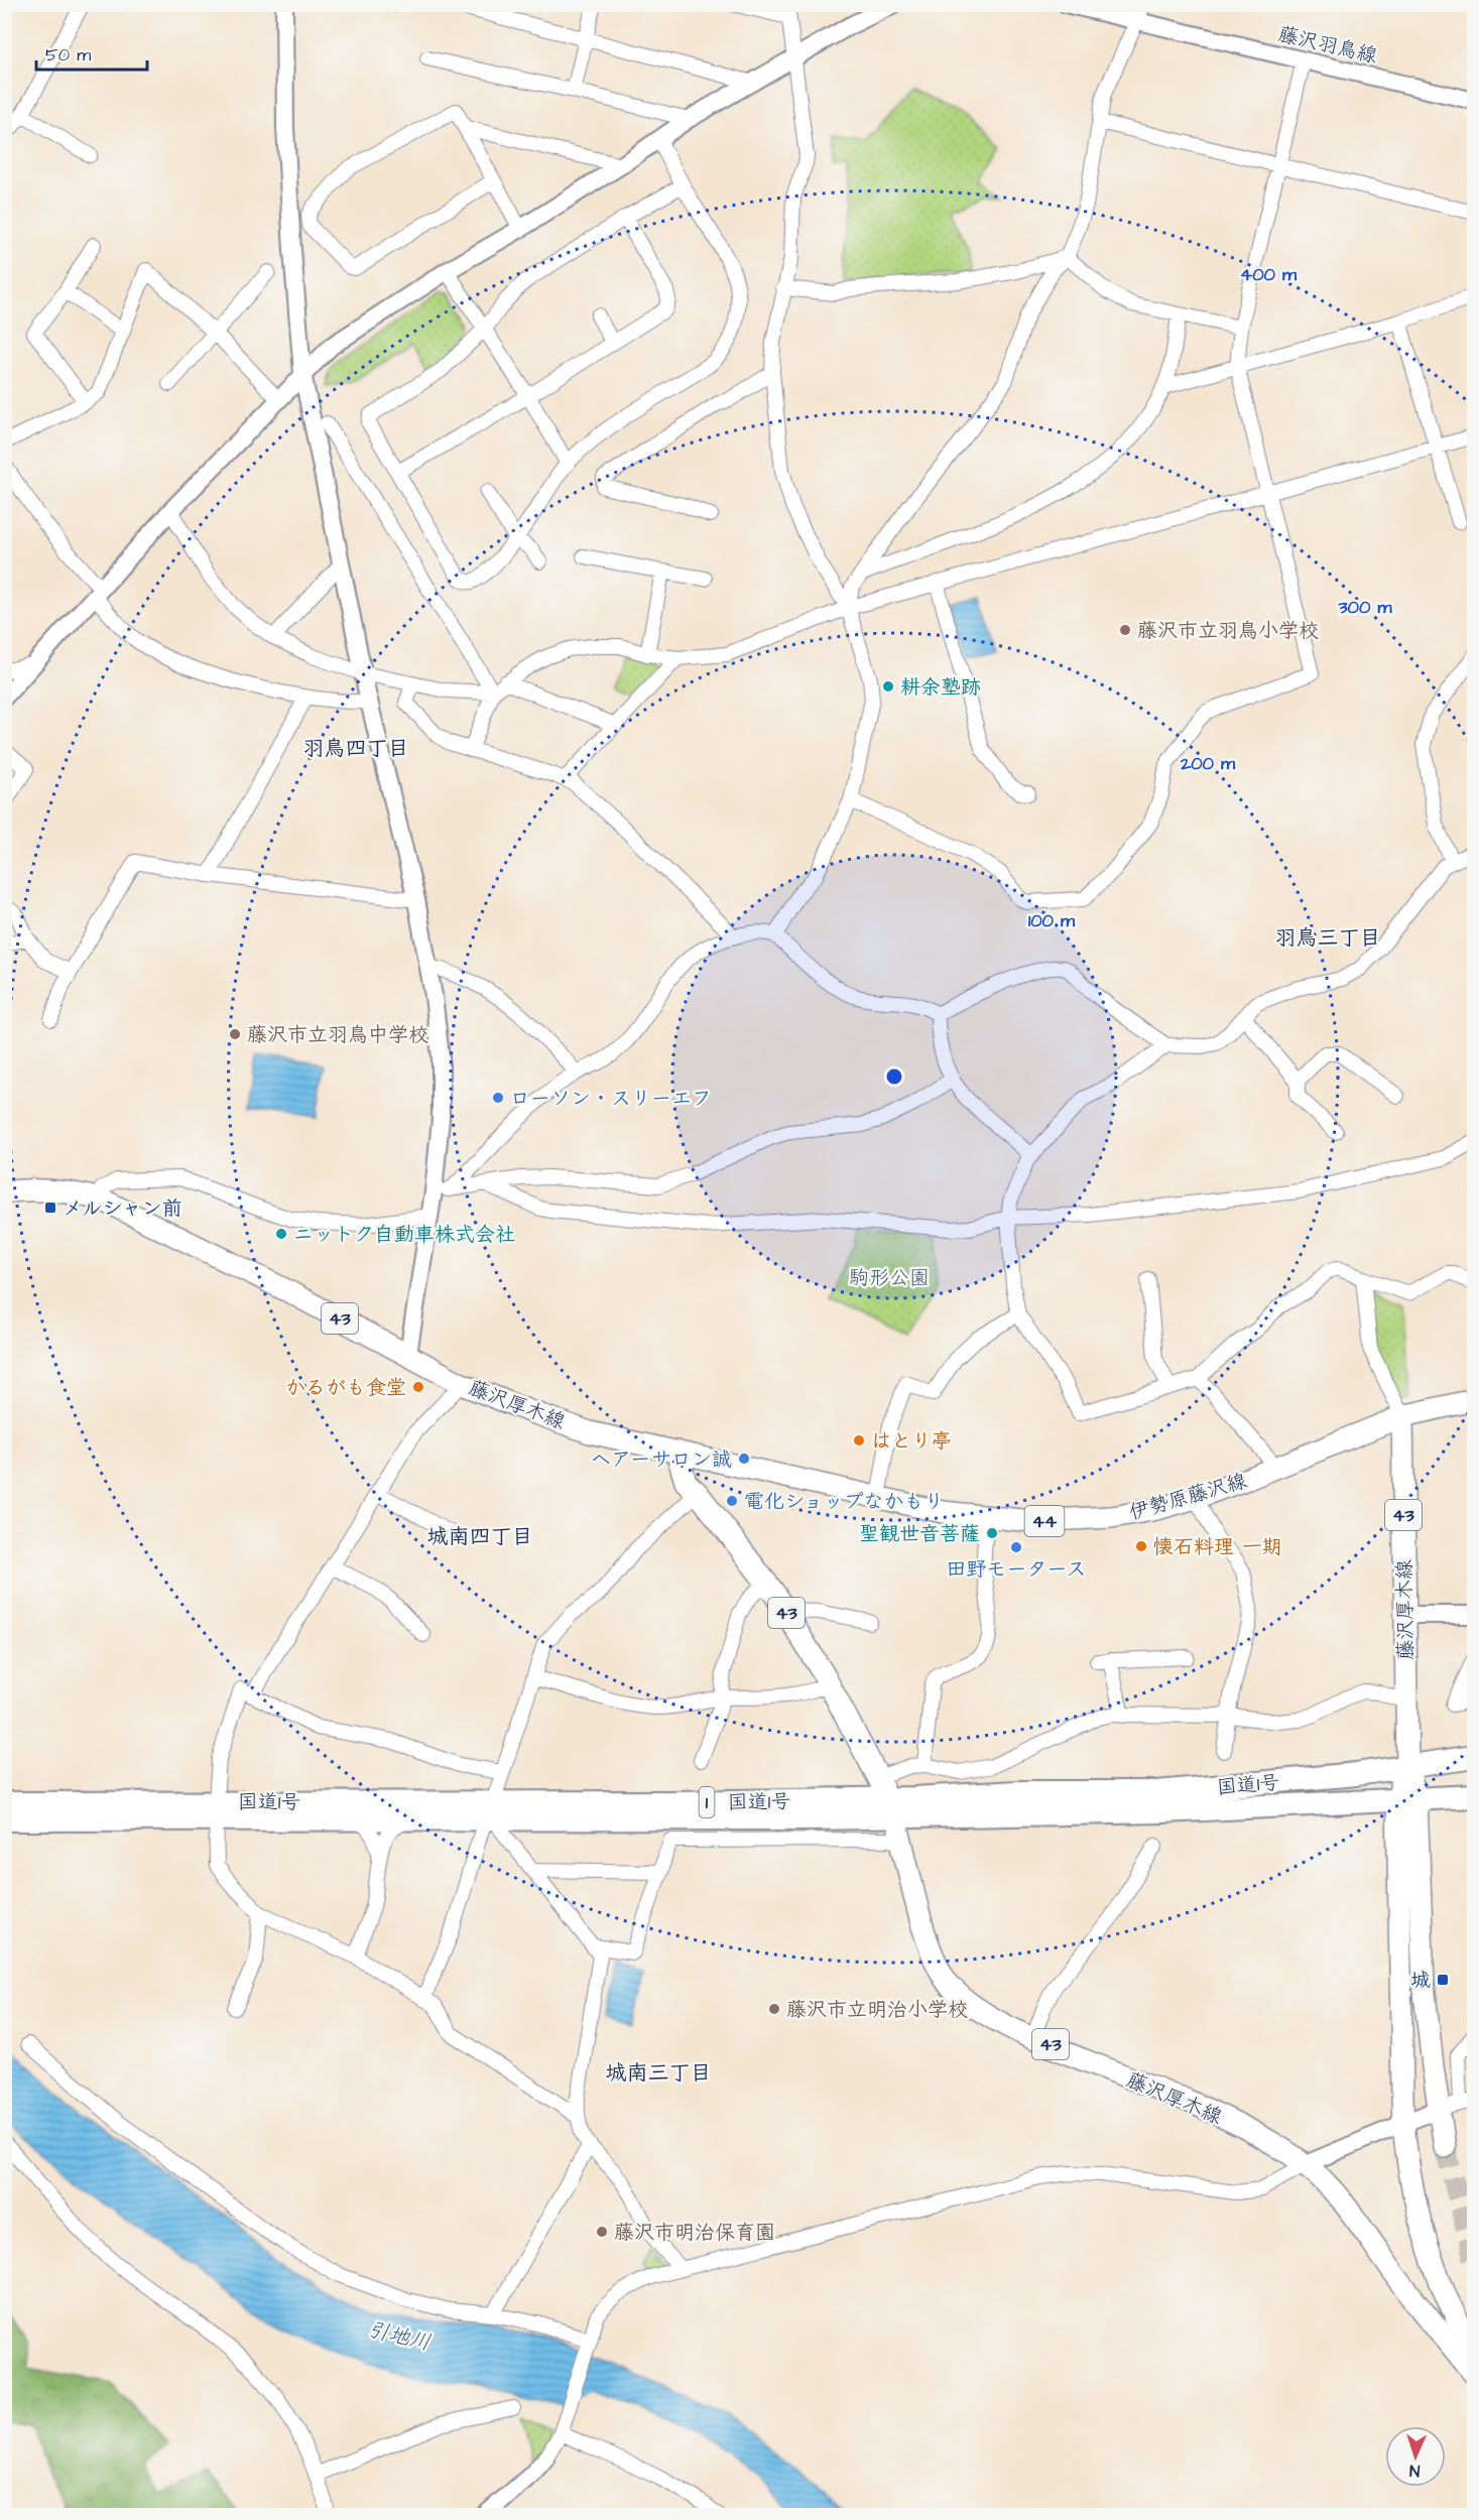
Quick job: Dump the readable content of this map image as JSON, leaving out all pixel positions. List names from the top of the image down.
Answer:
{
  "streets": {
    "highway": ["国道1号", "1"],
    "main road": [
      "43",
      "藤沢厚木線",
      "伊勢原藤沢線",
      "44"
    ],
    "street": ["藤沢羽鳥線"]
  },
  "crossings": [
    ["43", "藤沢厚木線"],
    ["43", "伊勢原藤沢線"],
    ["藤沢厚木線", "伊勢原藤沢線"],
    ["藤沢厚木線", "国道1号"]
  ],
  "districts": [
    "羽鳥四丁目",
    "羽鳥三丁目",
    "城南四丁目",
    "城南三丁目"
  ],
  "water": ["引地川"],
  "parks": ["駒形公園"],
  "places": {
    "other": [
      "藤沢市立羽鳥小学校",
      "耕余塾跡",
      "藤沢市立羽鳥中学校",
      "ローソン・スリーエフ",
      "ニットク自動車株式会社",
      "かるがも食堂",
      "はとり亭",
      "ヘアーサロン誠",
      "電化ショップなかもり",
      "聖観世音菩薩",
      "懐石料理 一期",
      "田野モータース",
      "藤沢市立明治小学校",
      "藤沢市明治保育園"
    ],
    "transit": ["メルシャン前", "城"]
  },
  "scale_bar": "50 m",
  "north": "bottom",
  "rings": [
    "400 m",
    "300 m",
    "200 m",
    "100 m"
  ]
}
